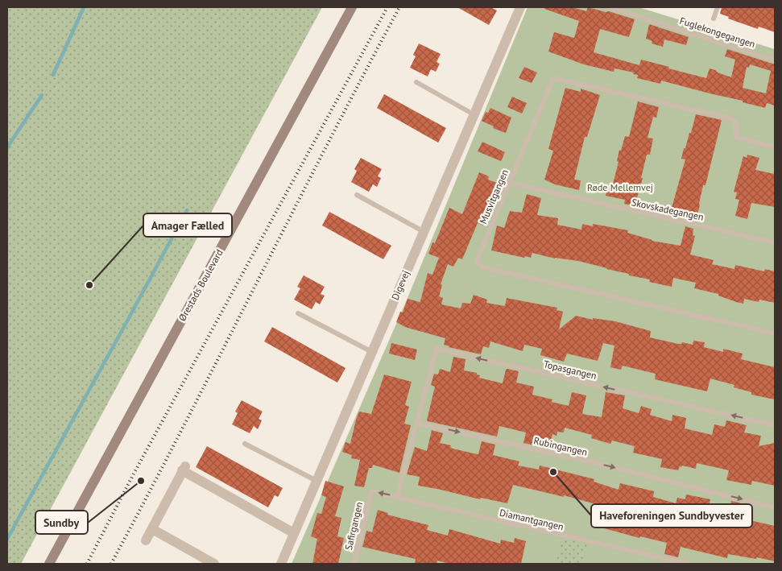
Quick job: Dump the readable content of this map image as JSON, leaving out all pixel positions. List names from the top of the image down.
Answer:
{
  "streets": {
    "street": ["Ørestads Boulevard", "Digevej"],
    "lane": [
      "Fuglekongegangen",
      "Musvitgangen",
      "Skovskadegangen",
      "Topasgangen",
      "Rubingangen",
      "Diamantgangen",
      "Safirgangen"
    ]
  },
  "crossings": [
    ["Musvitgangen", "Skovskadegangen"],
    ["Topasgangen", "Rubingangen"],
    ["Diamantgangen", "Safirgangen"]
  ],
  "one_way": ["Topasgangen", "Rubingangen"],
  "parks": ["Røde Mellemvej"],
  "places": ["Amager Fælled", "Haveforeningen Sundbyvester", "Sundby"]
}
